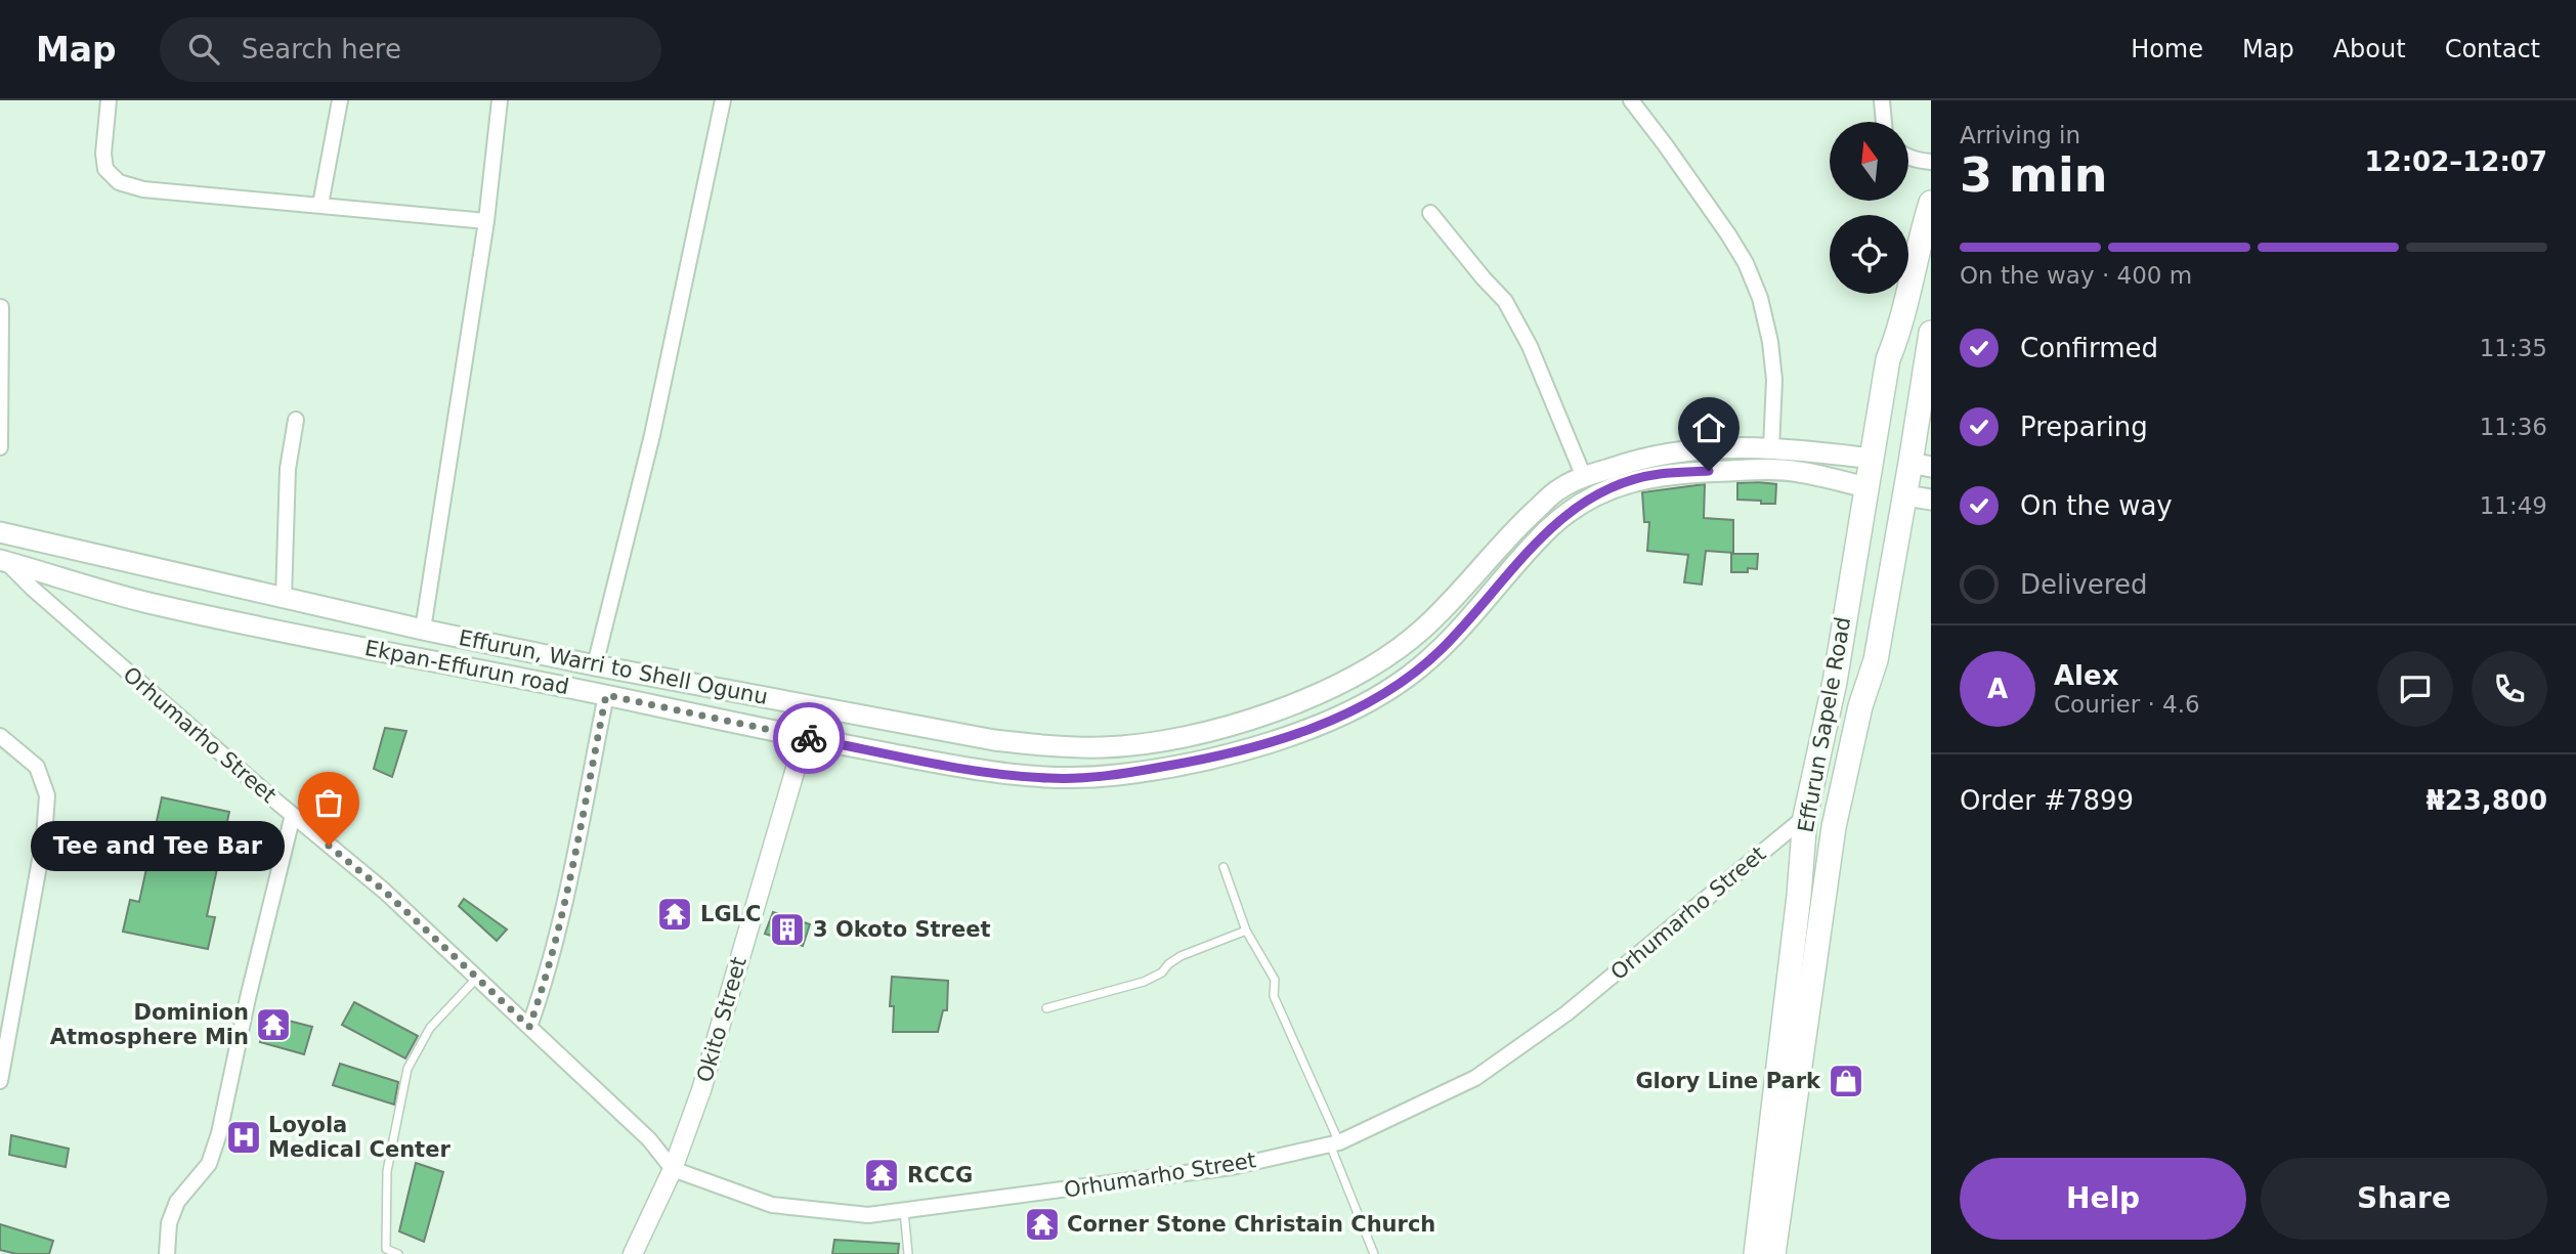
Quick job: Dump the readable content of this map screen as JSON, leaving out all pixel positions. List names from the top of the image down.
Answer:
{
  "streets": {
    "highway": ["Effurun Sapele Road"],
    "main road": ["Ekpan-Effurun road", "Effurun, Warri to Shell Ogunu"],
    "street": ["Orhumarho Street", "Okito Street"]
  },
  "crossings": [
    ["Ekpan-Effurun road", "Effurun Sapele Road"],
    ["Ekpan-Effurun road", "Orhumarho Street"],
    ["Ekpan-Effurun road", "Okito Street"],
    ["Effurun, Warri to Shell Ogunu", "Effurun Sapele Road"],
    ["Effurun Sapele Road", "Orhumarho Street"],
    ["Orhumarho Street", "Okito Street"]
  ],
  "places": {
    "other": ["Tee and Tee Bar"],
    "temple": [
      "LGLC",
      "Dominion Atmosphere Min",
      "RCCG",
      "Corner Stone Christain Church"
    ],
    "building": ["3 Okoto Street"],
    "shop": ["Glory Line Park"],
    "hospital": ["Loyola Medical Center"]
  },
  "north": "top",
  "page": {
    "header": "Map",
    "search": "Search here",
    "nav": [
      "Home",
      "Map",
      "About",
      "Contact"
    ],
    "heading": ["3 min", "Arriving in", "12:02–12:07"],
    "panel": [
      "Alex",
      "Courier · 4.6",
      "Order #7899",
      "₦23,800"
    ],
    "bar": "On the way · 400 m",
    "list": [
      ["Confirmed", "11:35"],
      ["Preparing", "11:36"],
      ["On the way", "11:49"],
      "Delivered"
    ],
    "round": "A",
    "bubble": "Tee and Tee Bar",
    "buttons": ["Help", "Share"]
  }
}
